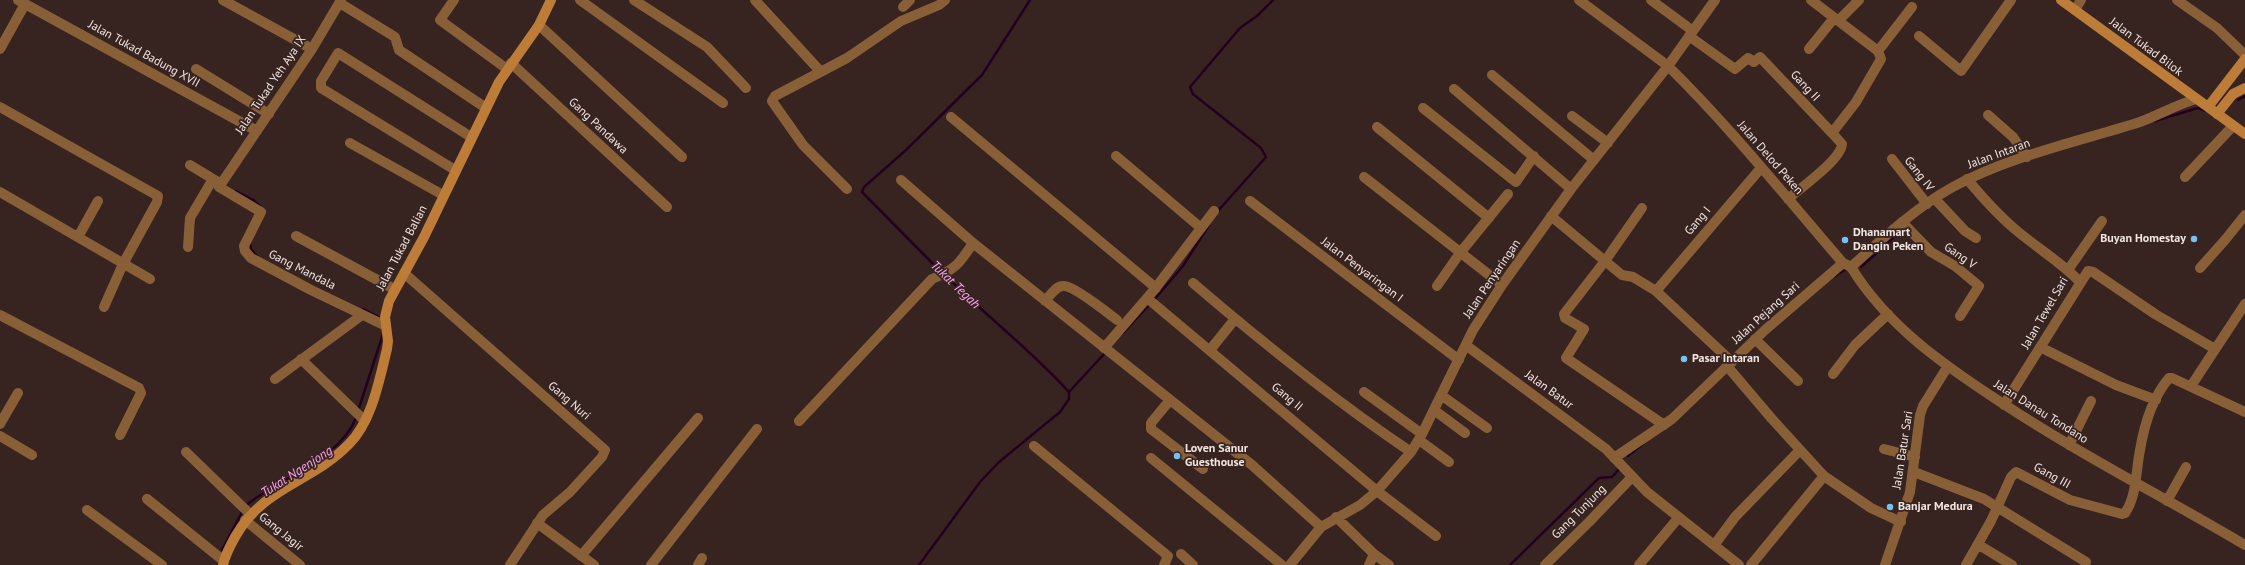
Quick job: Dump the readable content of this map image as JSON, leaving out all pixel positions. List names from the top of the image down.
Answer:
{
  "streets": {
    "street": [
      "Jalan Tukad Bilok",
      "Jalan Tukad Badung XVII",
      "Jalan Tukad Yeh Aya IX",
      "Gang II",
      "Gang Pandawa",
      "Jalan Intaran",
      "Jalan Delod Peken",
      "Gang IV",
      "Gang I",
      "Jalan Tukad Balian",
      "Gang V",
      "Gang Mandala",
      "Jalan Penyaringan I",
      "Jalan Penyaringan",
      "Jalan Pejang Sari",
      "Jalan Tewel Sari",
      "Jalan Batur",
      "Gang Nuri",
      "Jalan Danau Tondano",
      "Jalan Batur Sari",
      "Gang III",
      "Gang Tunjung",
      "Gang Jagir"
    ]
  },
  "crossings": [
    ["Jalan Tukad Bilok", "Jalan Intaran"],
    ["Jalan Tukad Badung XVII", "Jalan Tukad Yeh Aya IX"],
    ["Jalan Tukad Yeh Aya IX", "Gang Mandala"],
    ["Gang II", "Jalan Delod Peken"],
    ["Gang II", "Jalan Penyaringan"],
    ["Gang Pandawa", "Jalan Tukad Balian"],
    ["Jalan Intaran", "Jalan Delod Peken"],
    ["Jalan Intaran", "Gang IV"],
    ["Jalan Intaran", "Gang V"],
    ["Jalan Intaran", "Jalan Pejang Sari"],
    ["Jalan Intaran", "Jalan Tewel Sari"],
    ["Jalan Intaran", "Jalan Danau Tondano"],
    ["Jalan Delod Peken", "Gang I"],
    ["Jalan Delod Peken", "Jalan Penyaringan"],
    ["Jalan Delod Peken", "Jalan Pejang Sari"],
    ["Jalan Delod Peken", "Jalan Danau Tondano"],
    ["Jalan Tukad Balian", "Gang Mandala"],
    ["Jalan Tukad Balian", "Gang Nuri"],
    ["Jalan Tukad Balian", "Gang Jagir"],
    ["Jalan Penyaringan I", "Jalan Penyaringan"],
    ["Jalan Penyaringan", "Jalan Batur"],
    ["Jalan Pejang Sari", "Jalan Batur"],
    ["Jalan Pejang Sari", "Jalan Danau Tondano"],
    ["Jalan Tewel Sari", "Jalan Danau Tondano"],
    ["Jalan Batur", "Gang Tunjung"],
    ["Jalan Danau Tondano", "Jalan Batur Sari"],
    ["Jalan Danau Tondano", "Gang III"]
  ],
  "water": ["Tukat Tegah", "Tukat Ngenjong"],
  "places": [
    "Buyan Homestay",
    "Dhanamart Dangin Peken",
    "Pasar Intaran",
    "Loven Sanur Guesthouse",
    "Banjar Medura"
  ]
}
